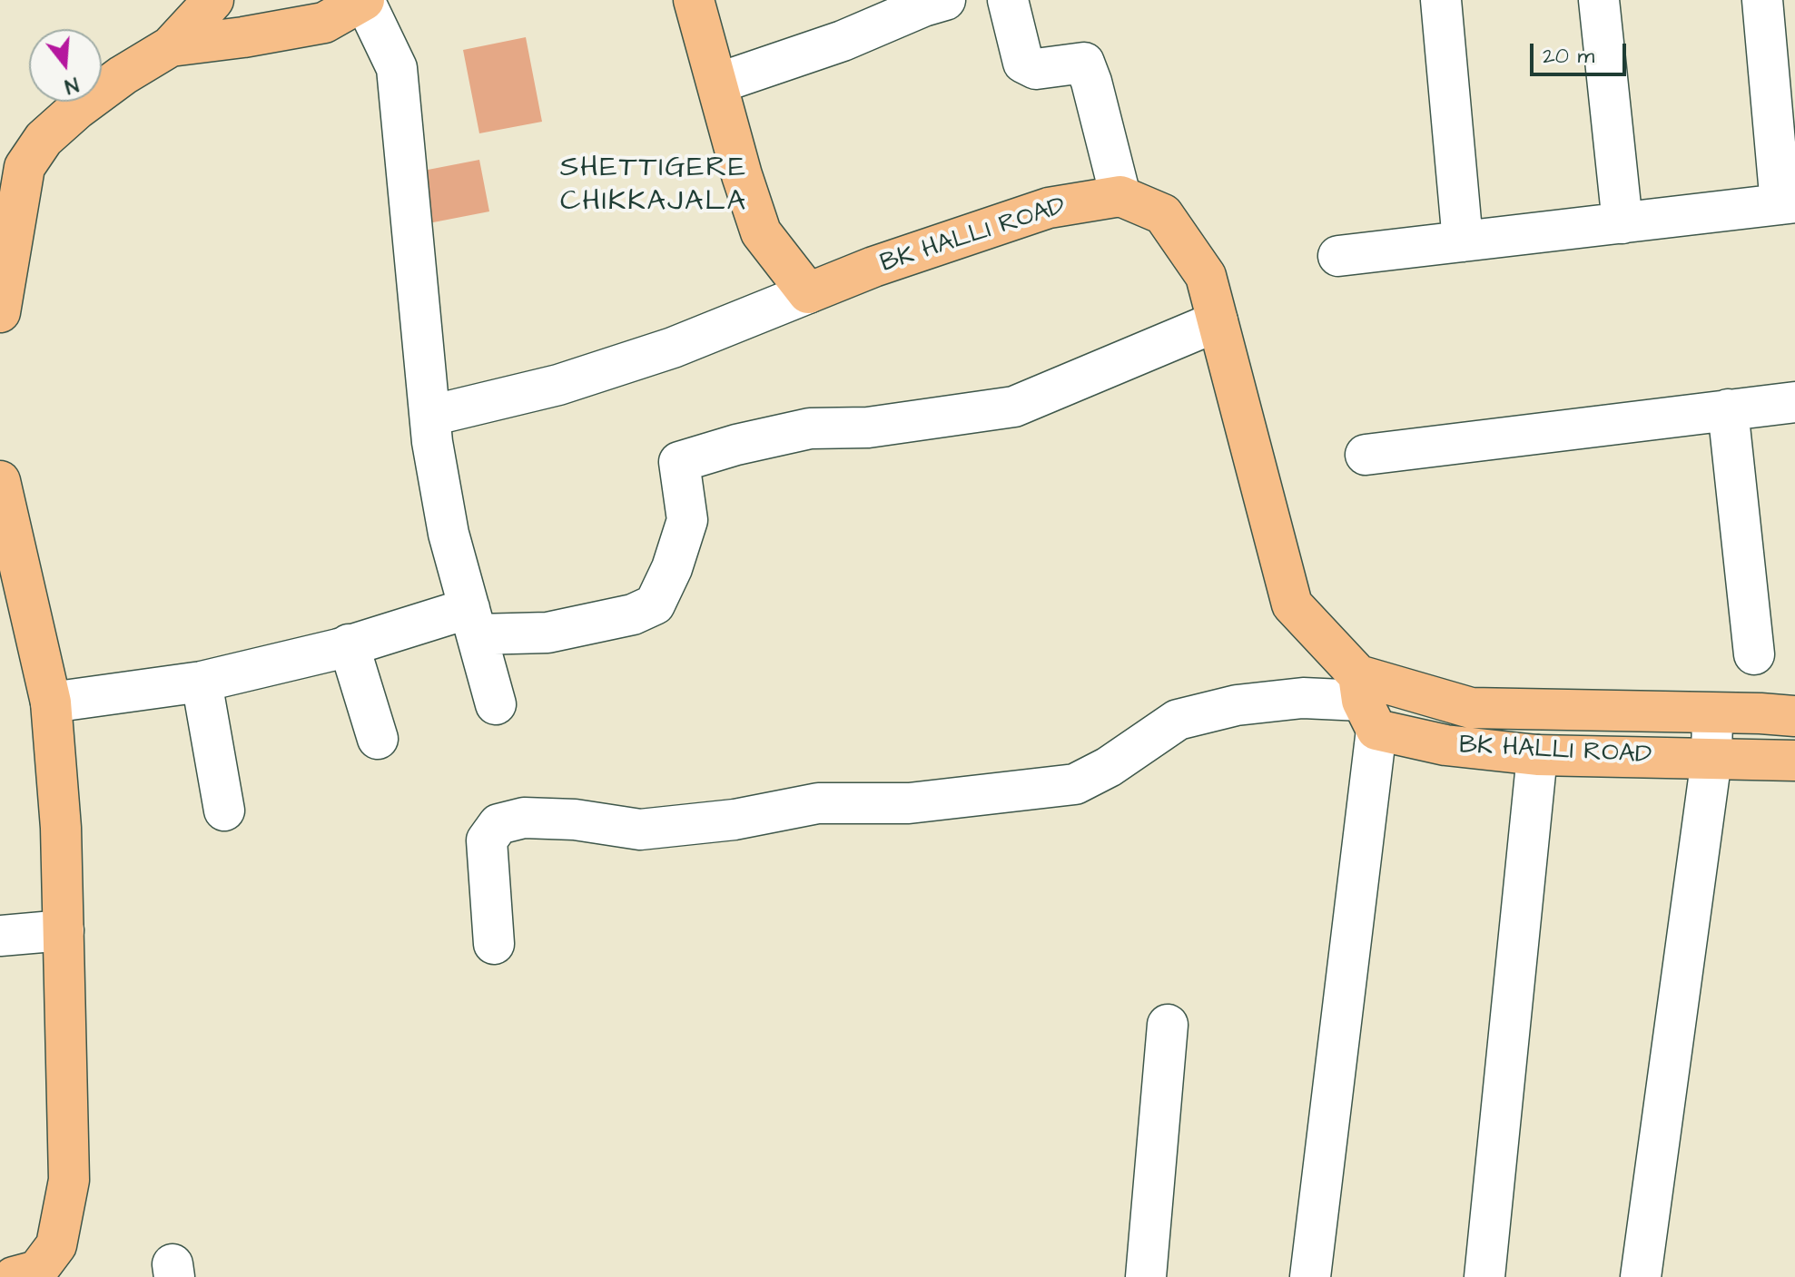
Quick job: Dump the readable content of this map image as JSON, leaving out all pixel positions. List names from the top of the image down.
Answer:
{
  "streets": {
    "main road": ["BK HALLI ROAD"]
  },
  "districts": ["SHETTIGERE CHIKKAJALA"],
  "scale_bar": "20 m",
  "north": "bottom"
}
